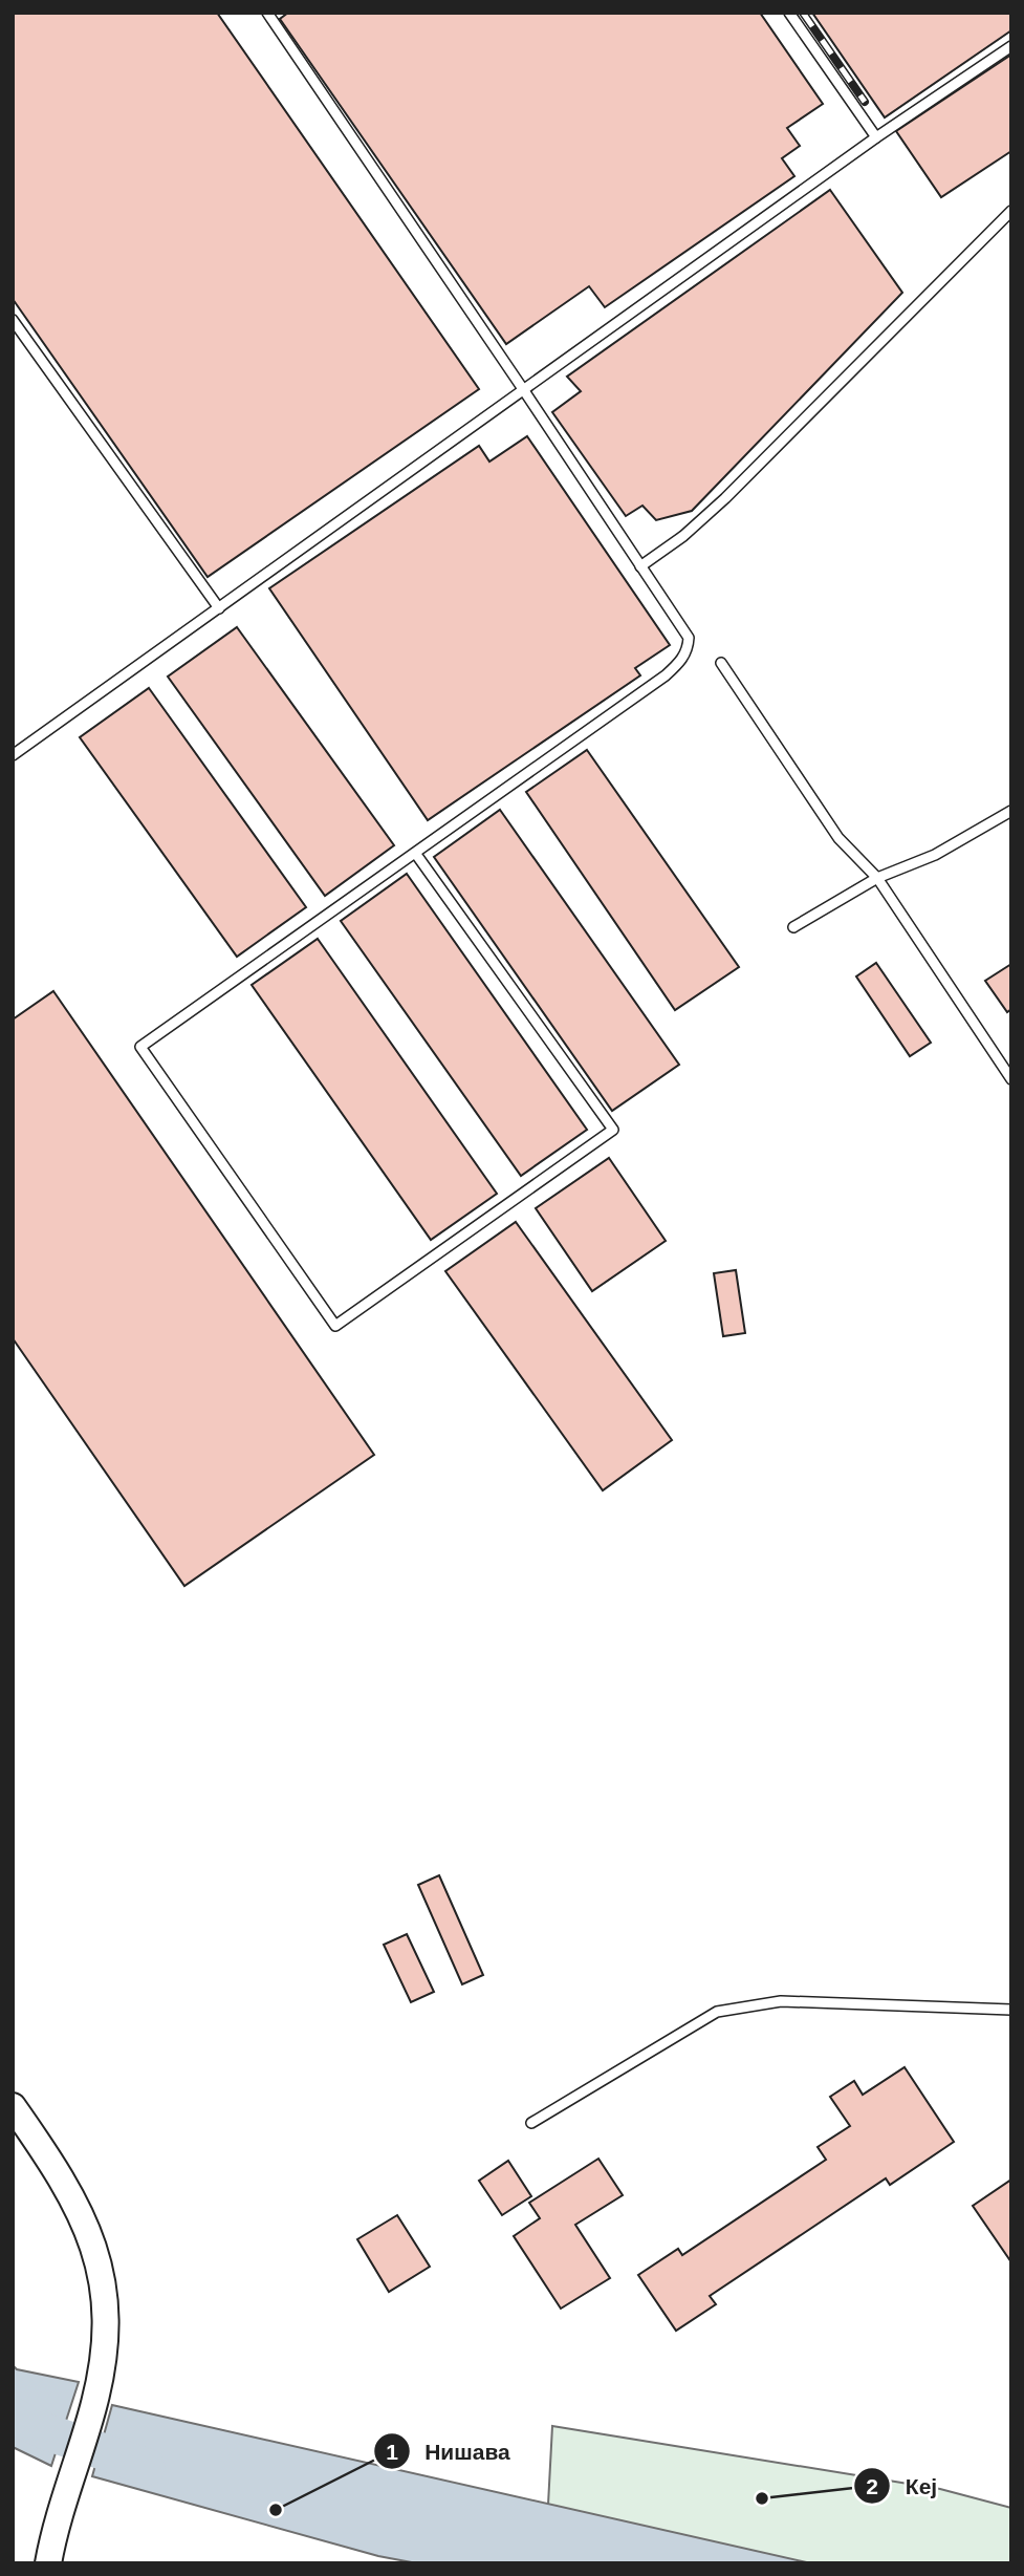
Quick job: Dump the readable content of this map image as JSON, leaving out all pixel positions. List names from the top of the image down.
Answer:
{
  "places": ["Кеј", "Нишава"]
}
